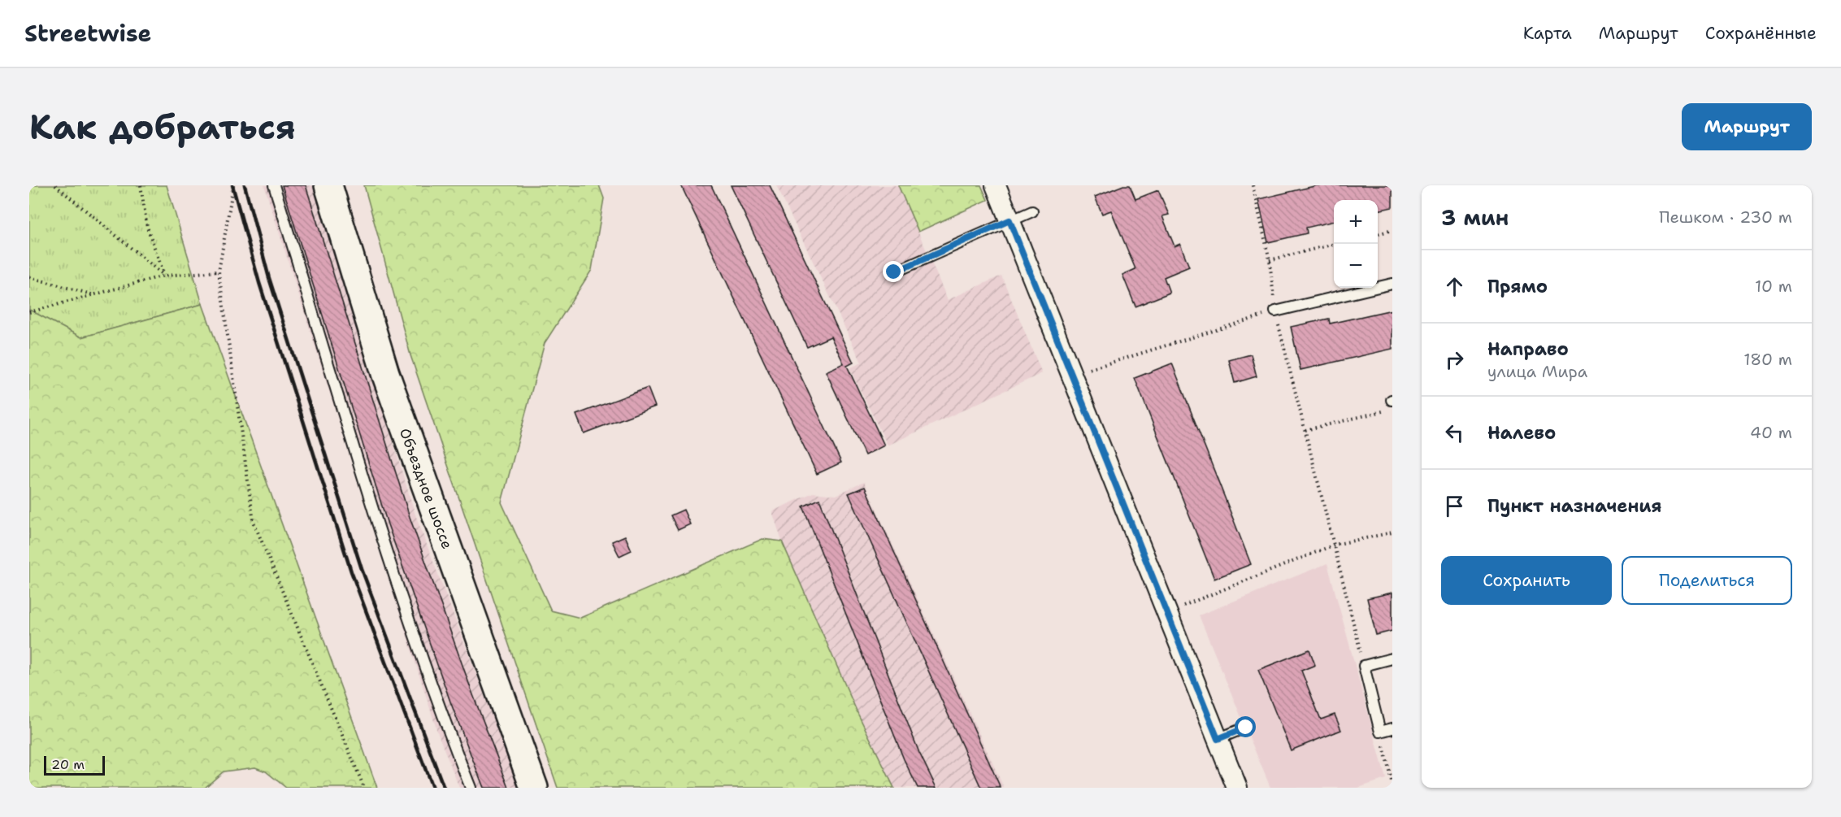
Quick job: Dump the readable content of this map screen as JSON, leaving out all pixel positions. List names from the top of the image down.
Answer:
{
  "streets": {
    "main road": ["Объездное шоссе"]
  },
  "scale_bar": "20 m",
  "page": {
    "header": "Streetwise",
    "nav": ["Карта", "Маршрут", "Сохранённые"],
    "buttons": [
      "Маршрут",
      ["Сохранить", "Поделиться"]
    ],
    "title": "Как добраться",
    "heading": ["3 мин", "Пешком · 230 m"],
    "map_buttons": ["+", "−"],
    "list": [
      ["Прямо", "10 m"],
      ["Направо", "улица Мира", "180 m"],
      ["Налево", "40 m"],
      "Пункт назначения"
    ],
    "scale": "20 m"
  }
}
